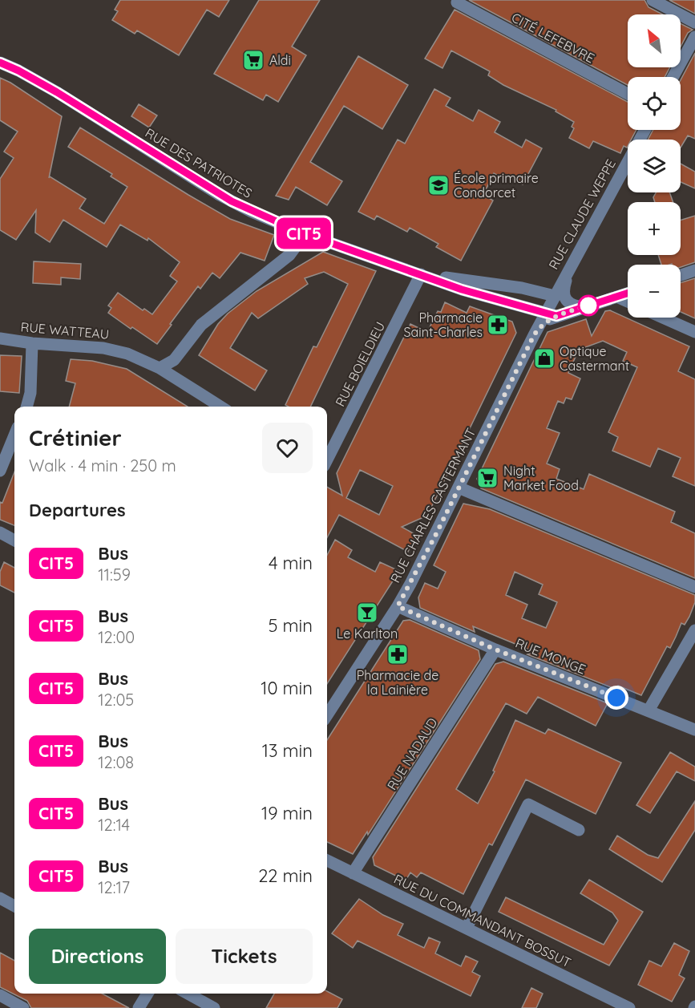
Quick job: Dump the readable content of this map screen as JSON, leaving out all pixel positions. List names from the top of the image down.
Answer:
{
  "streets": {
    "street": [
      "CITÉ LEFEBVRE",
      "RUE DES PATRIOTES",
      "RUE CLAUDE WEPPE",
      "RUE WATTEAU",
      "RUE BOIELDIEU",
      "RUE CHARLES CASTERMANT",
      "RUE MONGE",
      "RUE NADAUD",
      "RUE DU COMMANDANT BOSSUT"
    ]
  },
  "crossings": [
    ["RUE DES PATRIOTES", "RUE CLAUDE WEPPE"],
    ["RUE DES PATRIOTES", "RUE BOIELDIEU"],
    ["RUE DES PATRIOTES", "RUE CHARLES CASTERMANT"],
    ["RUE CHARLES CASTERMANT", "RUE MONGE"],
    ["RUE MONGE", "RUE NADAUD"],
    ["RUE NADAUD", "RUE DU COMMANDANT BOSSUT"]
  ],
  "places": {
    "supermarket": ["Aldi", "Night Market Food"],
    "school or university": ["École primaire Condorcet"],
    "pharmacy": ["Pharmacie Saint-Charles", "Pharmacie de la Lainière"],
    "shop": ["Optique Castermant"],
    "bar": ["Le Karlton"]
  },
  "lines": ["bus line CIT5"],
  "north": "top left",
  "page": {
    "on_map": "CIT5",
    "map_buttons": ["+", "−"],
    "heading": [
      ["Crétinier", "Walk · 4 min · 250 m"],
      "Departures"
    ],
    "list": [
      {
        "mark": "CIT5",
        "name": "Bus",
        "note": "11:59",
        "value": "4 min"
      },
      {
        "mark": "CIT5",
        "name": "Bus",
        "note": "12:00",
        "value": "5 min"
      },
      {
        "mark": "CIT5",
        "name": "Bus",
        "note": "12:05",
        "value": "10 min"
      },
      {
        "mark": "CIT5",
        "name": "Bus",
        "note": "12:08",
        "value": "13 min"
      },
      {
        "mark": "CIT5",
        "name": "Bus",
        "note": "12:14",
        "value": "19 min"
      },
      {
        "mark": "CIT5",
        "name": "Bus",
        "note": "12:17",
        "value": "22 min"
      }
    ],
    "buttons": ["Directions", "Tickets"]
  }
}
